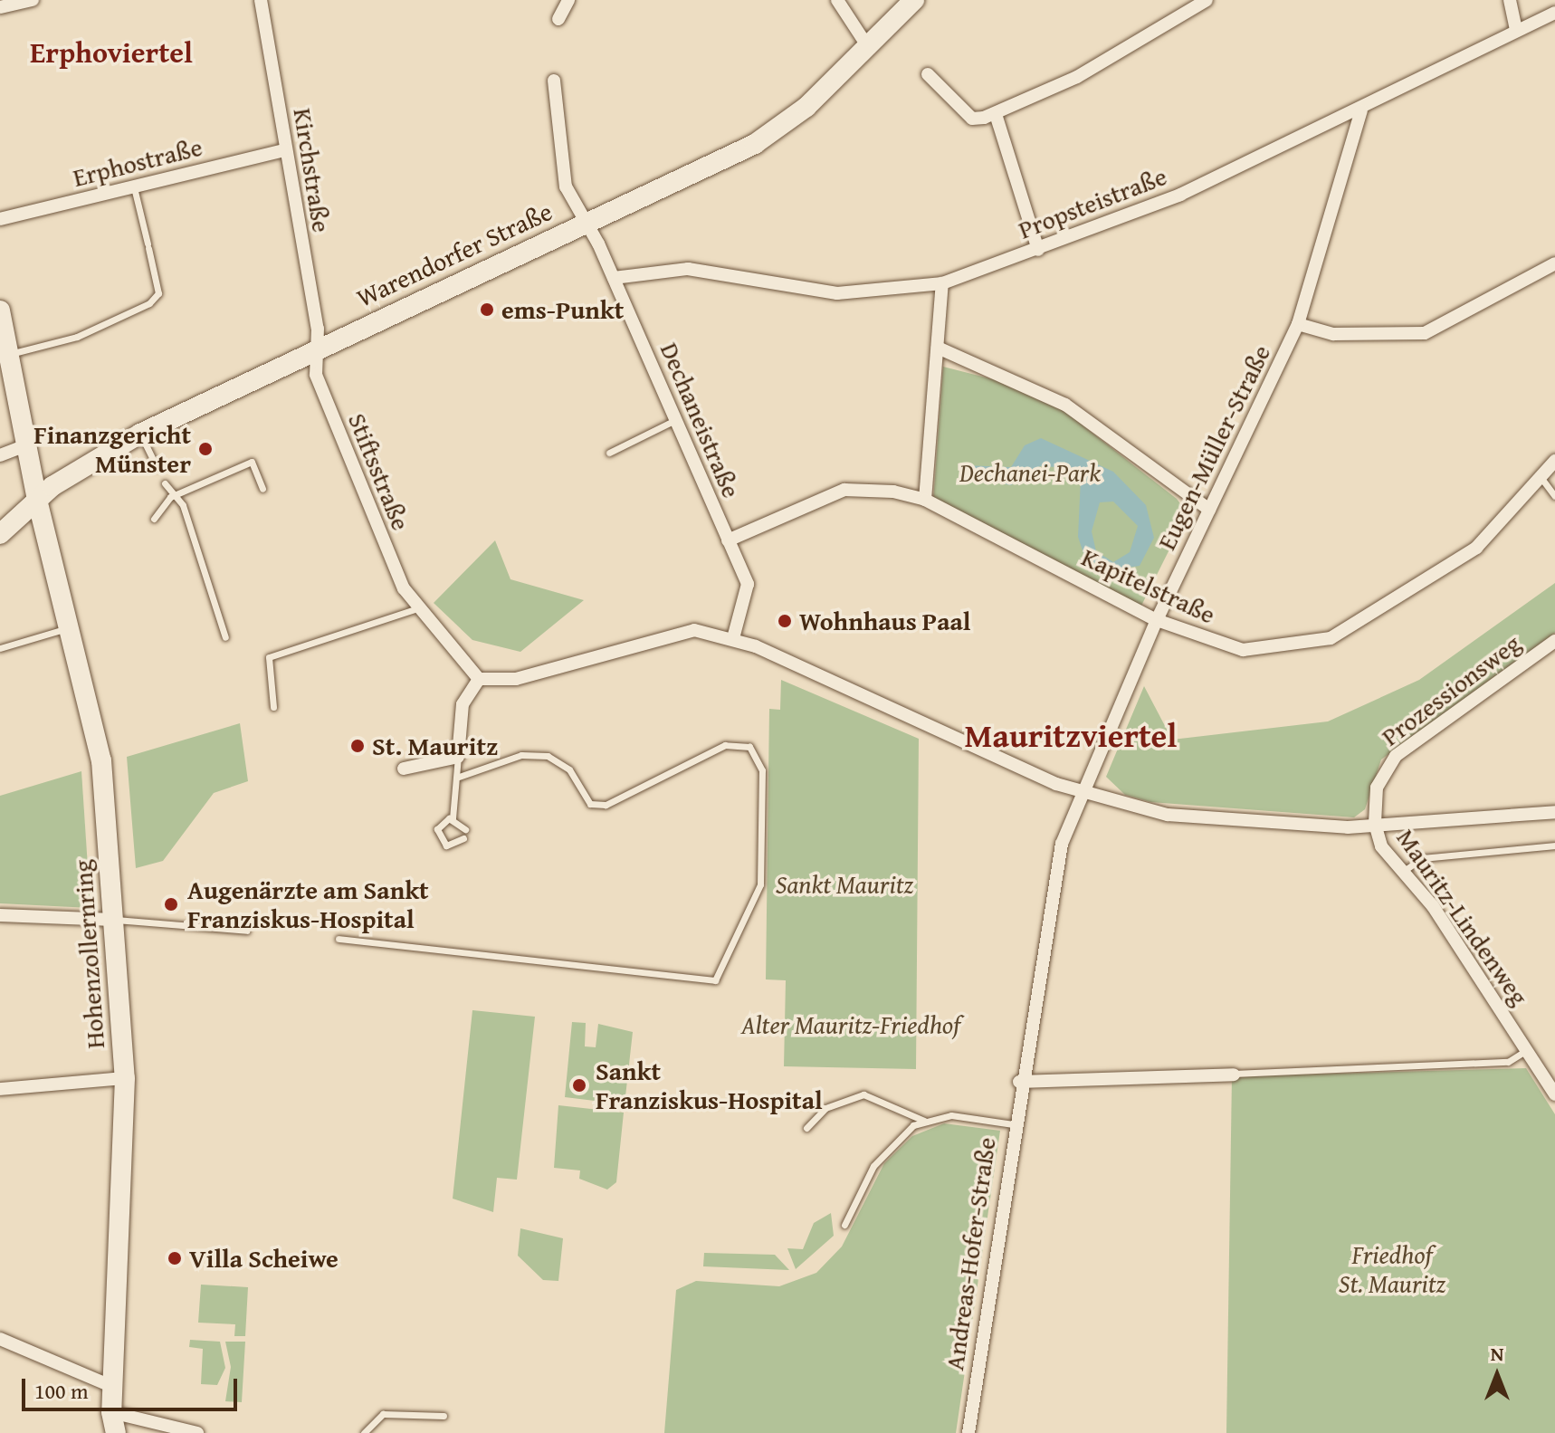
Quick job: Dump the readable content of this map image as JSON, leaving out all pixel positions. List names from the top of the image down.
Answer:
{
  "streets": {
    "main road": ["Warendorfer Straße", "Hohenzollernring"],
    "street": [
      "Erphostraße",
      "Kirchstraße",
      "Propsteistraße",
      "Dechaneistraße",
      "Eugen-Müller-Straße",
      "Stiftsstraße",
      "Kapitelstraße",
      "Prozessionsweg",
      "Mauritz-Lindenweg",
      "Andreas-Hofer-Straße"
    ]
  },
  "crossings": [
    ["Erphostraße", "Kirchstraße"],
    ["Kirchstraße", "Warendorfer Straße"],
    ["Kirchstraße", "Stiftsstraße"],
    ["Propsteistraße", "Dechaneistraße"],
    ["Propsteistraße", "Eugen-Müller-Straße"],
    ["Warendorfer Straße", "Dechaneistraße"],
    ["Warendorfer Straße", "Stiftsstraße"],
    ["Warendorfer Straße", "Hohenzollernring"],
    ["Dechaneistraße", "Kapitelstraße"],
    ["Dechaneistraße", "Mauritz-Lindenweg"],
    ["Eugen-Müller-Straße", "Kapitelstraße"],
    ["Eugen-Müller-Straße", "Mauritz-Lindenweg"],
    ["Eugen-Müller-Straße", "Andreas-Hofer-Straße"],
    ["Stiftsstraße", "Mauritz-Lindenweg"],
    ["Prozessionsweg", "Mauritz-Lindenweg"],
    ["Mauritz-Lindenweg", "Andreas-Hofer-Straße"]
  ],
  "districts": ["Erphoviertel", "Mauritzviertel"],
  "parks": [
    "Dechanei-Park",
    "Sankt Mauritz",
    "Alter Mauritz-Friedhof",
    "Friedhof St. Mauritz"
  ],
  "places": [
    "ems-Punkt",
    "Finanzgericht Münster",
    "Wohnhaus Paal",
    "St. Mauritz",
    "Augenärzte am Sankt Franziskus-Hospital",
    "Sankt Franziskus-Hospital",
    "Villa Scheiwe"
  ],
  "scale_bar": "100 m",
  "north": "top"
}
